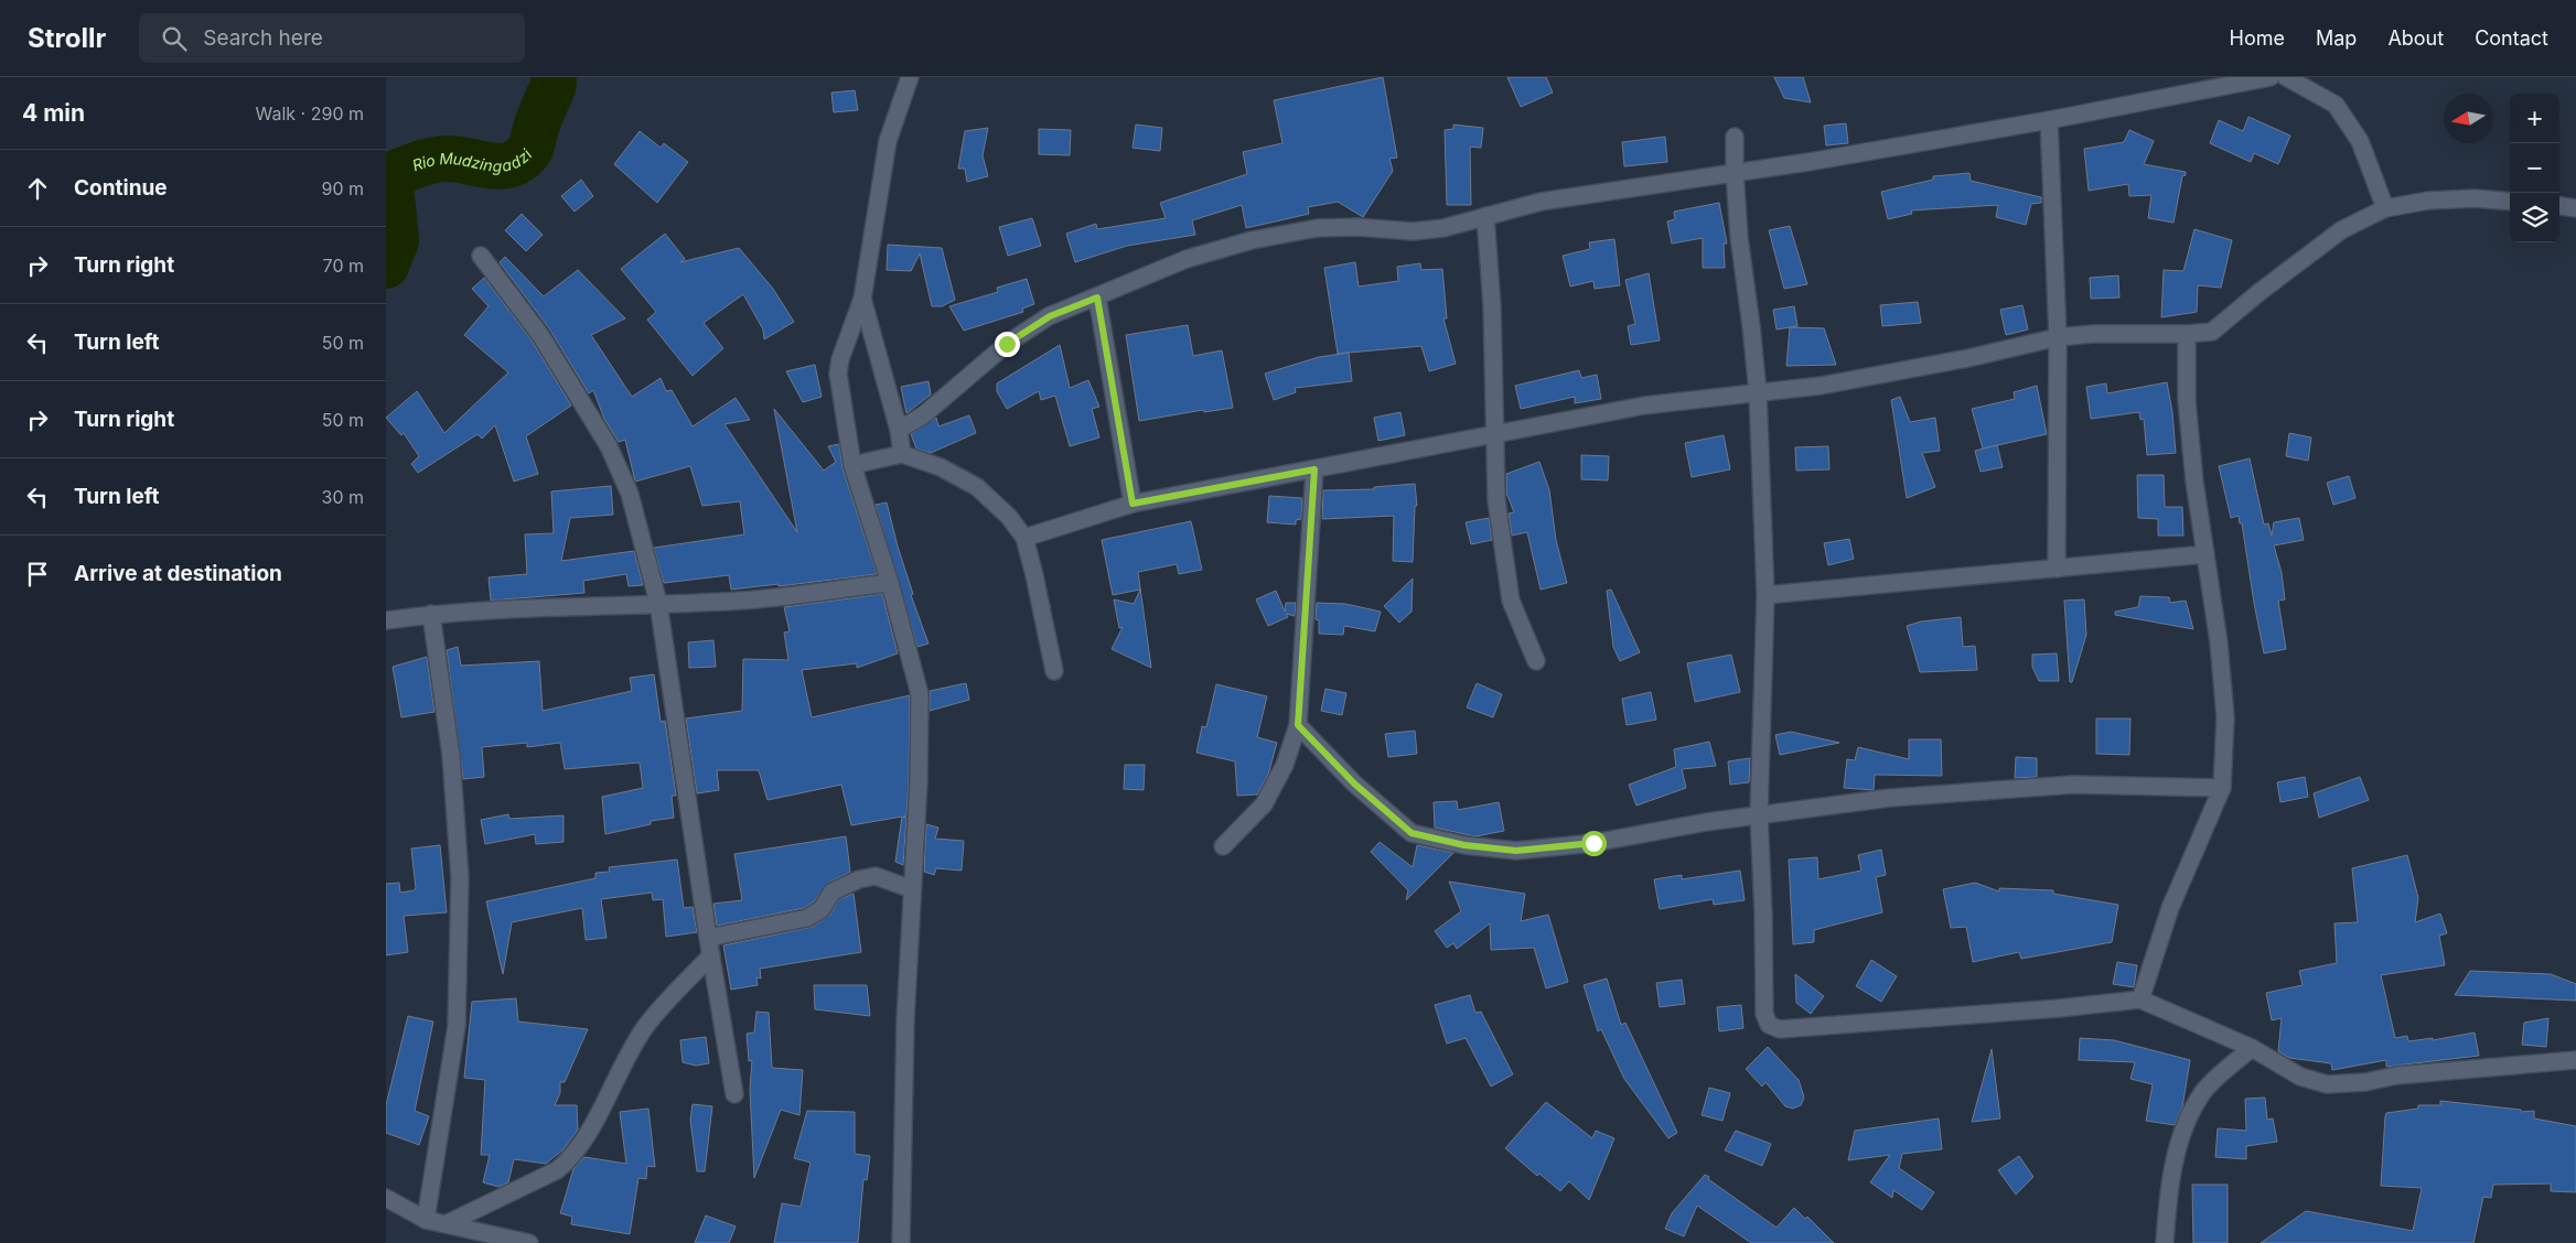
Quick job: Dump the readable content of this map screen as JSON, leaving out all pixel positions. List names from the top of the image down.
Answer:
{
  "water": ["Rio Mudzingadzi"],
  "north": "left",
  "page": {
    "header": "Strollr",
    "search": "Search here",
    "nav": [
      "Home",
      "Map",
      "About",
      "Contact"
    ],
    "heading": ["4 min", "Walk · 290 m"],
    "map_buttons": ["+", "−"],
    "list": [
      ["Continue", "90 m"],
      ["Turn right", "70 m"],
      ["Turn left", "50 m"],
      ["Turn right", "50 m"],
      ["Turn left", "30 m"],
      "Arrive at destination"
    ]
  }
}
